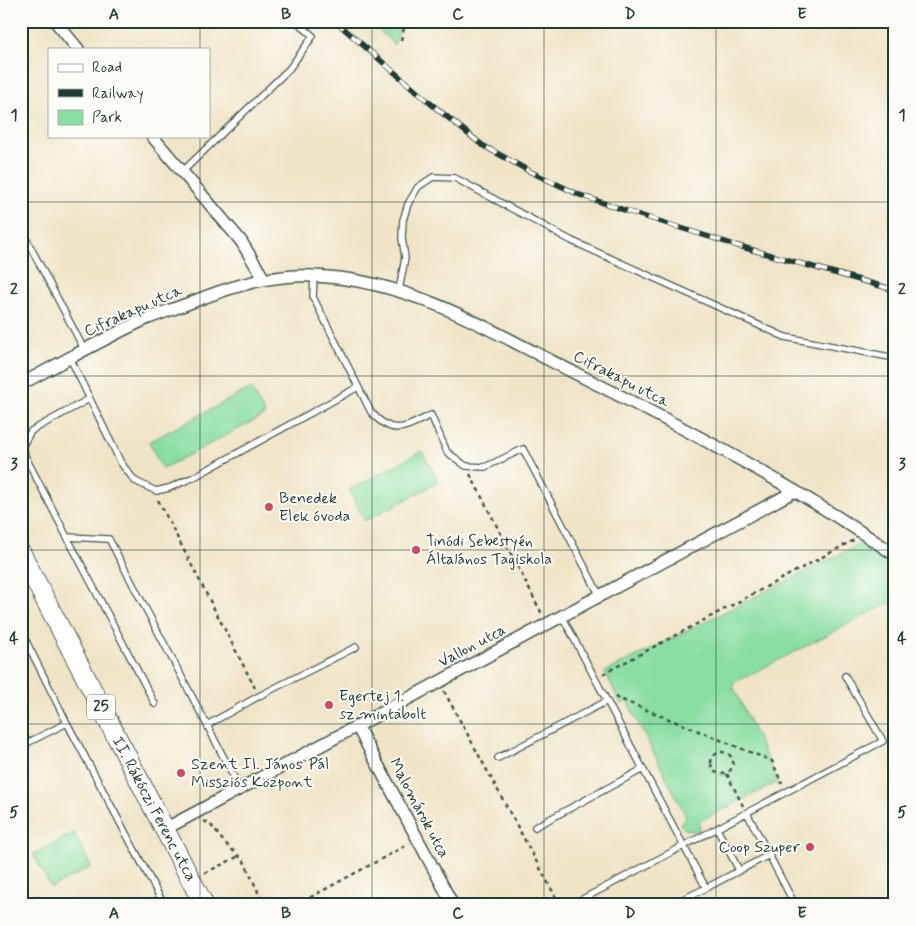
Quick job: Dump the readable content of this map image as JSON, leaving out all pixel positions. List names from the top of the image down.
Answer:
{
  "streets": {
    "main road": ["25", "II. Rákóczi Ferenc utca"],
    "street": ["Cifrakapu utca", "Vallon utca", "Malomárok utca"]
  },
  "crossings": [
    ["Cifrakapu utca", "Vallon utca"],
    ["Vallon utca", "Malomárok utca"],
    ["Vallon utca", "II. Rákóczi Ferenc utca"]
  ],
  "places": [
    "Benedek Elek óvoda",
    "Tinódi Sebestyén Általános Tagiskola",
    "Egertej 1. sz mintabolt",
    "Szent II. János Pál Missziós Központ",
    "Coop Szuper"
  ],
  "legend": ["Road", "Railway", "Park"],
  "grid": {
    "columns": [
      "A",
      "B",
      "C",
      "D",
      "E"
    ],
    "rows": [
      "1",
      "2",
      "3",
      "4",
      "5"
    ]
  }
}
